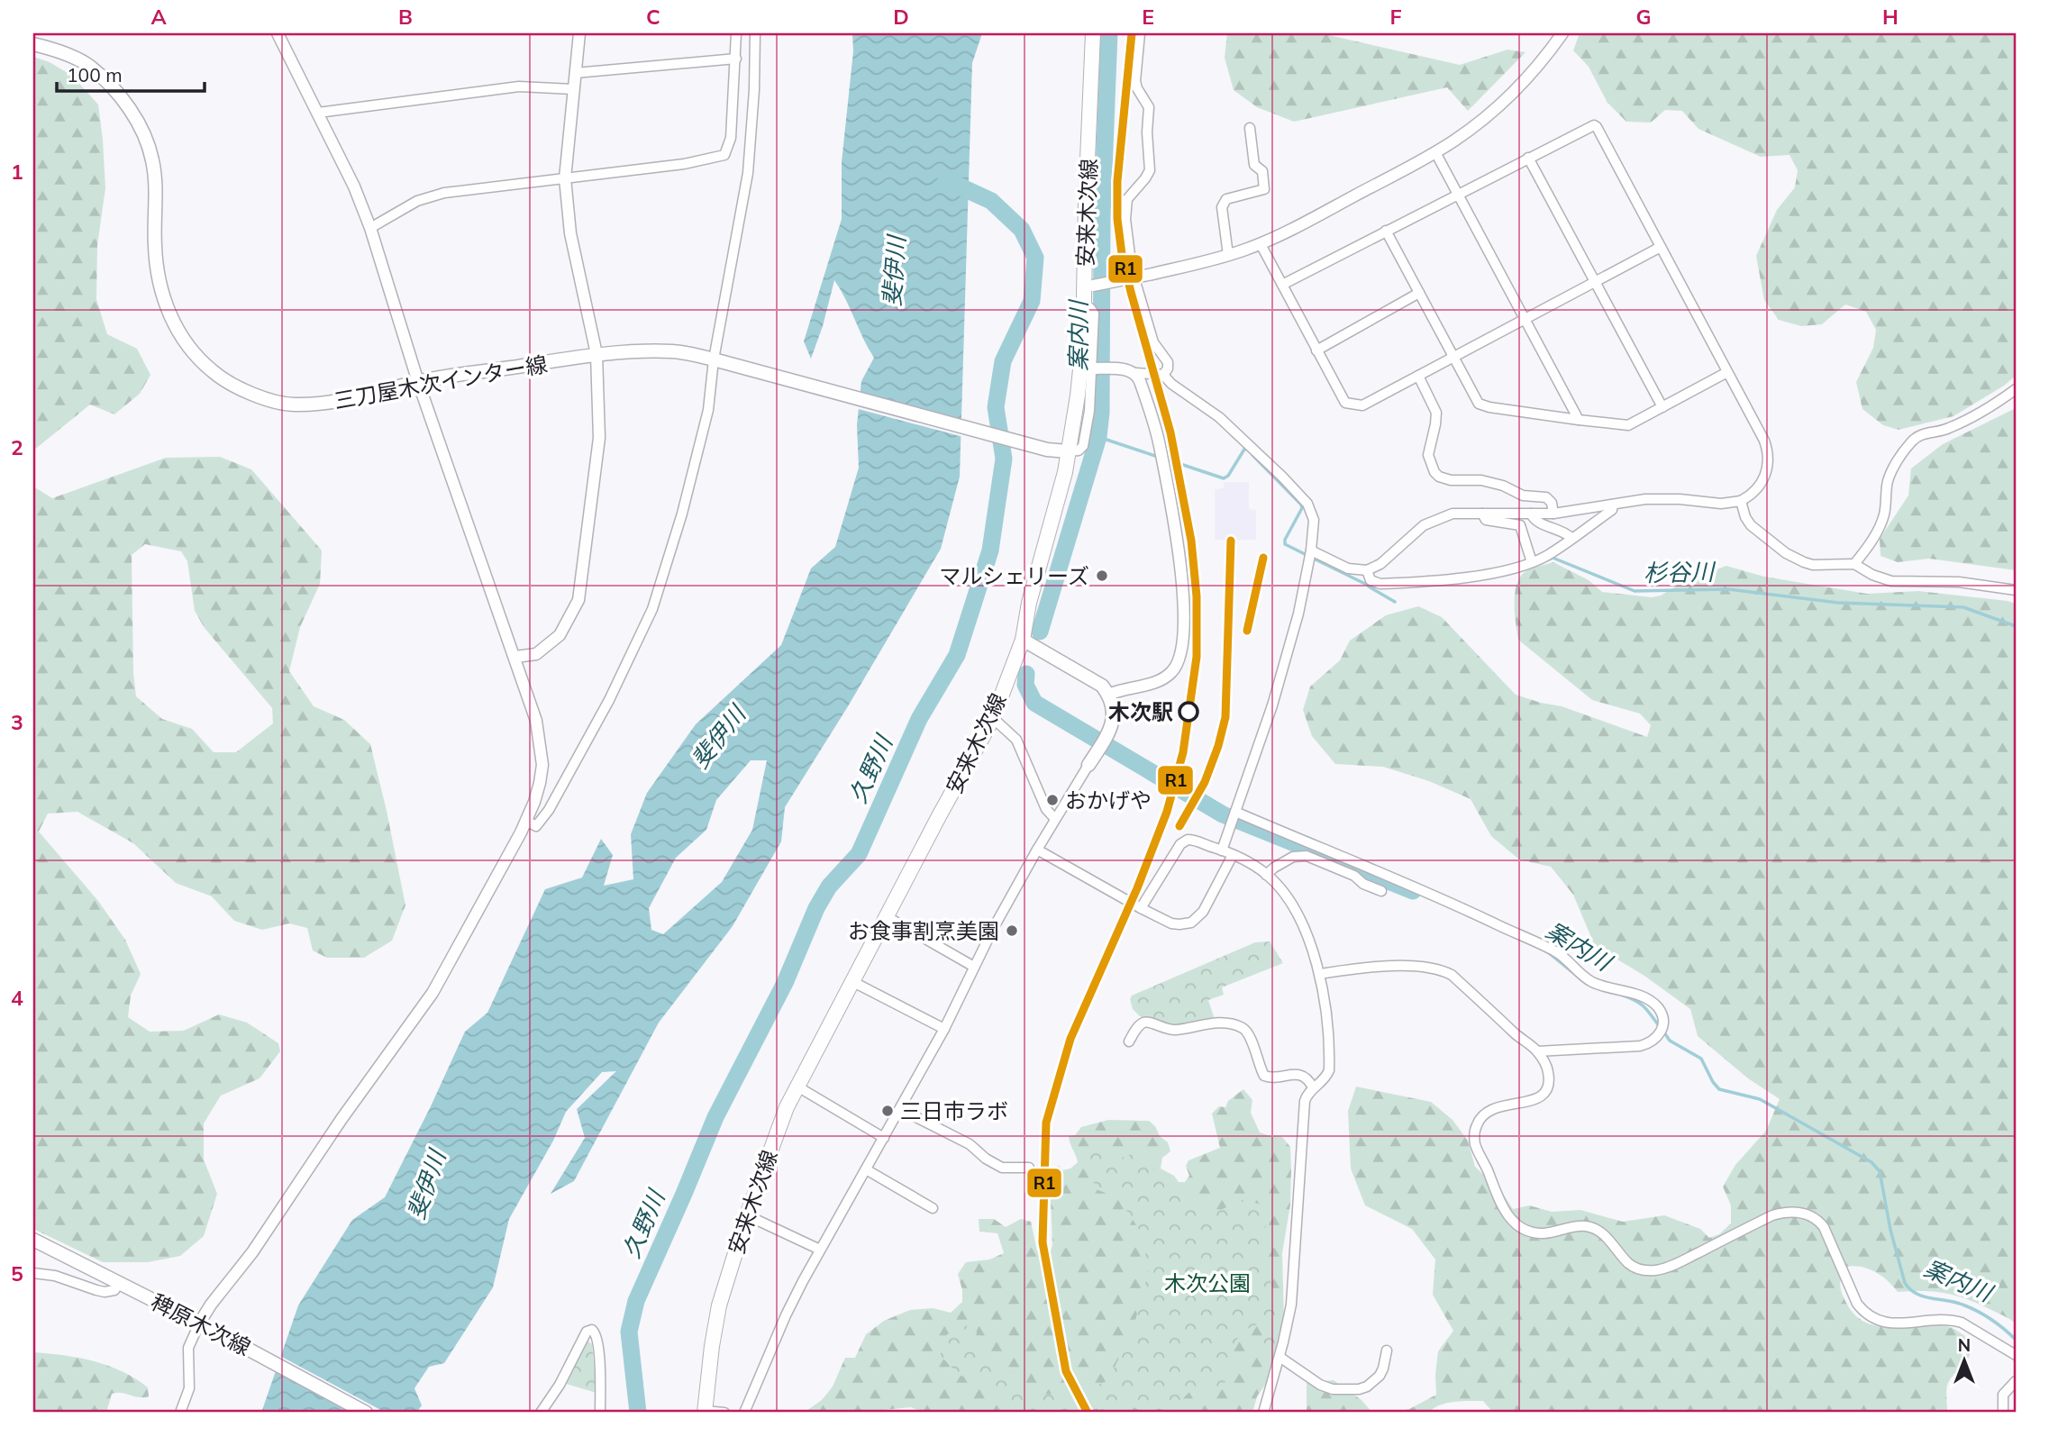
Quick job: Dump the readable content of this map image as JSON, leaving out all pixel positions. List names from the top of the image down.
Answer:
{
  "streets": {
    "main road": ["安来木次線", "三刀屋木次インター線", "稗原木次線"]
  },
  "crossings": [
    ["安来木次線", "三刀屋木次インター線"]
  ],
  "water": [
    "斐伊川",
    "案内川",
    "杉谷川",
    "久野川"
  ],
  "parks": ["木次公園"],
  "places": [
    "マルシェリーズ",
    "木次駅",
    "おかげや",
    "お食事割烹美園",
    "三日市ラボ"
  ],
  "lines": ["transit line R1"],
  "scale_bar": "100 m",
  "north": "top",
  "grid": {
    "columns": [
      "A",
      "B",
      "C",
      "D",
      "E",
      "F",
      "G",
      "H"
    ],
    "rows": [
      "1",
      "2",
      "3",
      "4",
      "5"
    ]
  }
}
